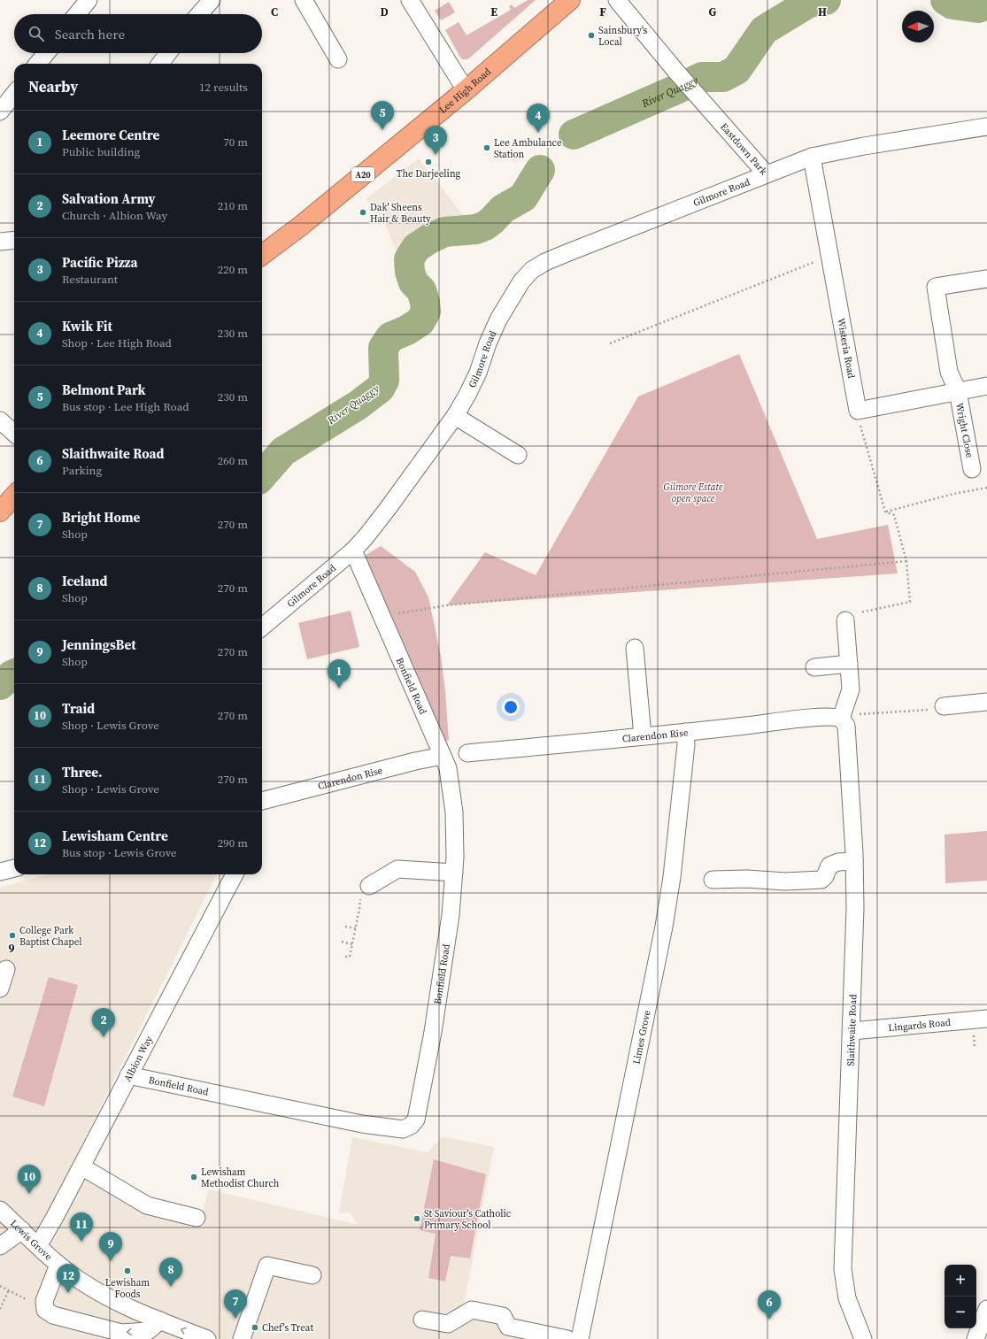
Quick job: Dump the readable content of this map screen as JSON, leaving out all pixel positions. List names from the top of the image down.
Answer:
{
  "streets": {
    "highway": ["Lee High Road", "A20"],
    "street": [
      "Eastdown Park",
      "Gilmore Road",
      "Wisteria Road",
      "Wright Close",
      "Bonfield Road",
      "Clarendon Rise",
      "Lingards Road",
      "Slaithwaite Road",
      "Limes Grove",
      "Albion Way",
      "Lewis Grove"
    ]
  },
  "crossings": [
    ["Eastdown Park", "Gilmore Road"],
    ["Eastdown Park", "Wisteria Road"],
    ["Gilmore Road", "Bonfield Road"],
    ["Bonfield Road", "Clarendon Rise"],
    ["Bonfield Road", "Albion Way"],
    ["Clarendon Rise", "Slaithwaite Road"],
    ["Clarendon Rise", "Limes Grove"],
    ["Lingards Road", "Slaithwaite Road"],
    ["Albion Way", "Lewis Grove"]
  ],
  "water": ["River Quaggy"],
  "parks": ["Gilmore Estate open space"],
  "places": [
    "Sainsbury's Local",
    "Lee Ambulance Station",
    "The Darjeeling",
    "Dak' Sheens Hair & Beauty",
    "College Park Baptist Chapel",
    "Lewisham Methodist Church",
    "St Saviour's Catholic Primary School",
    "Lewisham Foods",
    "Chef's Treat"
  ],
  "north": "left",
  "page": {
    "search": "Search here",
    "heading": ["Nearby", "12 results"],
    "pins": [
      "5",
      "4",
      "3",
      "1",
      "2",
      "10",
      "11",
      "9",
      "8",
      "12",
      "7",
      "6"
    ],
    "list": [
      {
        "mark": "1",
        "name": "Leemore Centre",
        "note": "Public building",
        "value": "70 m"
      },
      {
        "mark": "2",
        "name": "Salvation Army",
        "note": "Church · Albion Way",
        "value": "210 m"
      },
      {
        "mark": "3",
        "name": "Pacific Pizza",
        "note": "Restaurant",
        "value": "220 m"
      },
      {
        "mark": "4",
        "name": "Kwik Fit",
        "note": "Shop · Lee High Road",
        "value": "230 m"
      },
      {
        "mark": "5",
        "name": "Belmont Park",
        "note": "Bus stop · Lee High Road",
        "value": "230 m"
      },
      {
        "mark": "6",
        "name": "Slaithwaite Road",
        "note": "Parking",
        "value": "260 m"
      },
      {
        "mark": "7",
        "name": "Bright Home",
        "note": "Shop",
        "value": "270 m"
      },
      {
        "mark": "8",
        "name": "Iceland",
        "note": "Shop",
        "value": "270 m"
      },
      {
        "mark": "9",
        "name": "JenningsBet",
        "note": "Shop",
        "value": "270 m"
      },
      {
        "mark": "10",
        "name": "Traid",
        "note": "Shop · Lewis Grove",
        "value": "270 m"
      },
      {
        "mark": "11",
        "name": "Three.",
        "note": "Shop · Lewis Grove",
        "value": "270 m"
      },
      {
        "mark": "12",
        "name": "Lewisham Centre",
        "note": "Bus stop · Lewis Grove",
        "value": "290 m"
      }
    ],
    "map_buttons": ["+", "−"]
  },
  "grid": {
    "columns": [
      "C",
      "D",
      "E",
      "F",
      "G",
      "H"
    ],
    "rows": ["9"]
  }
}
